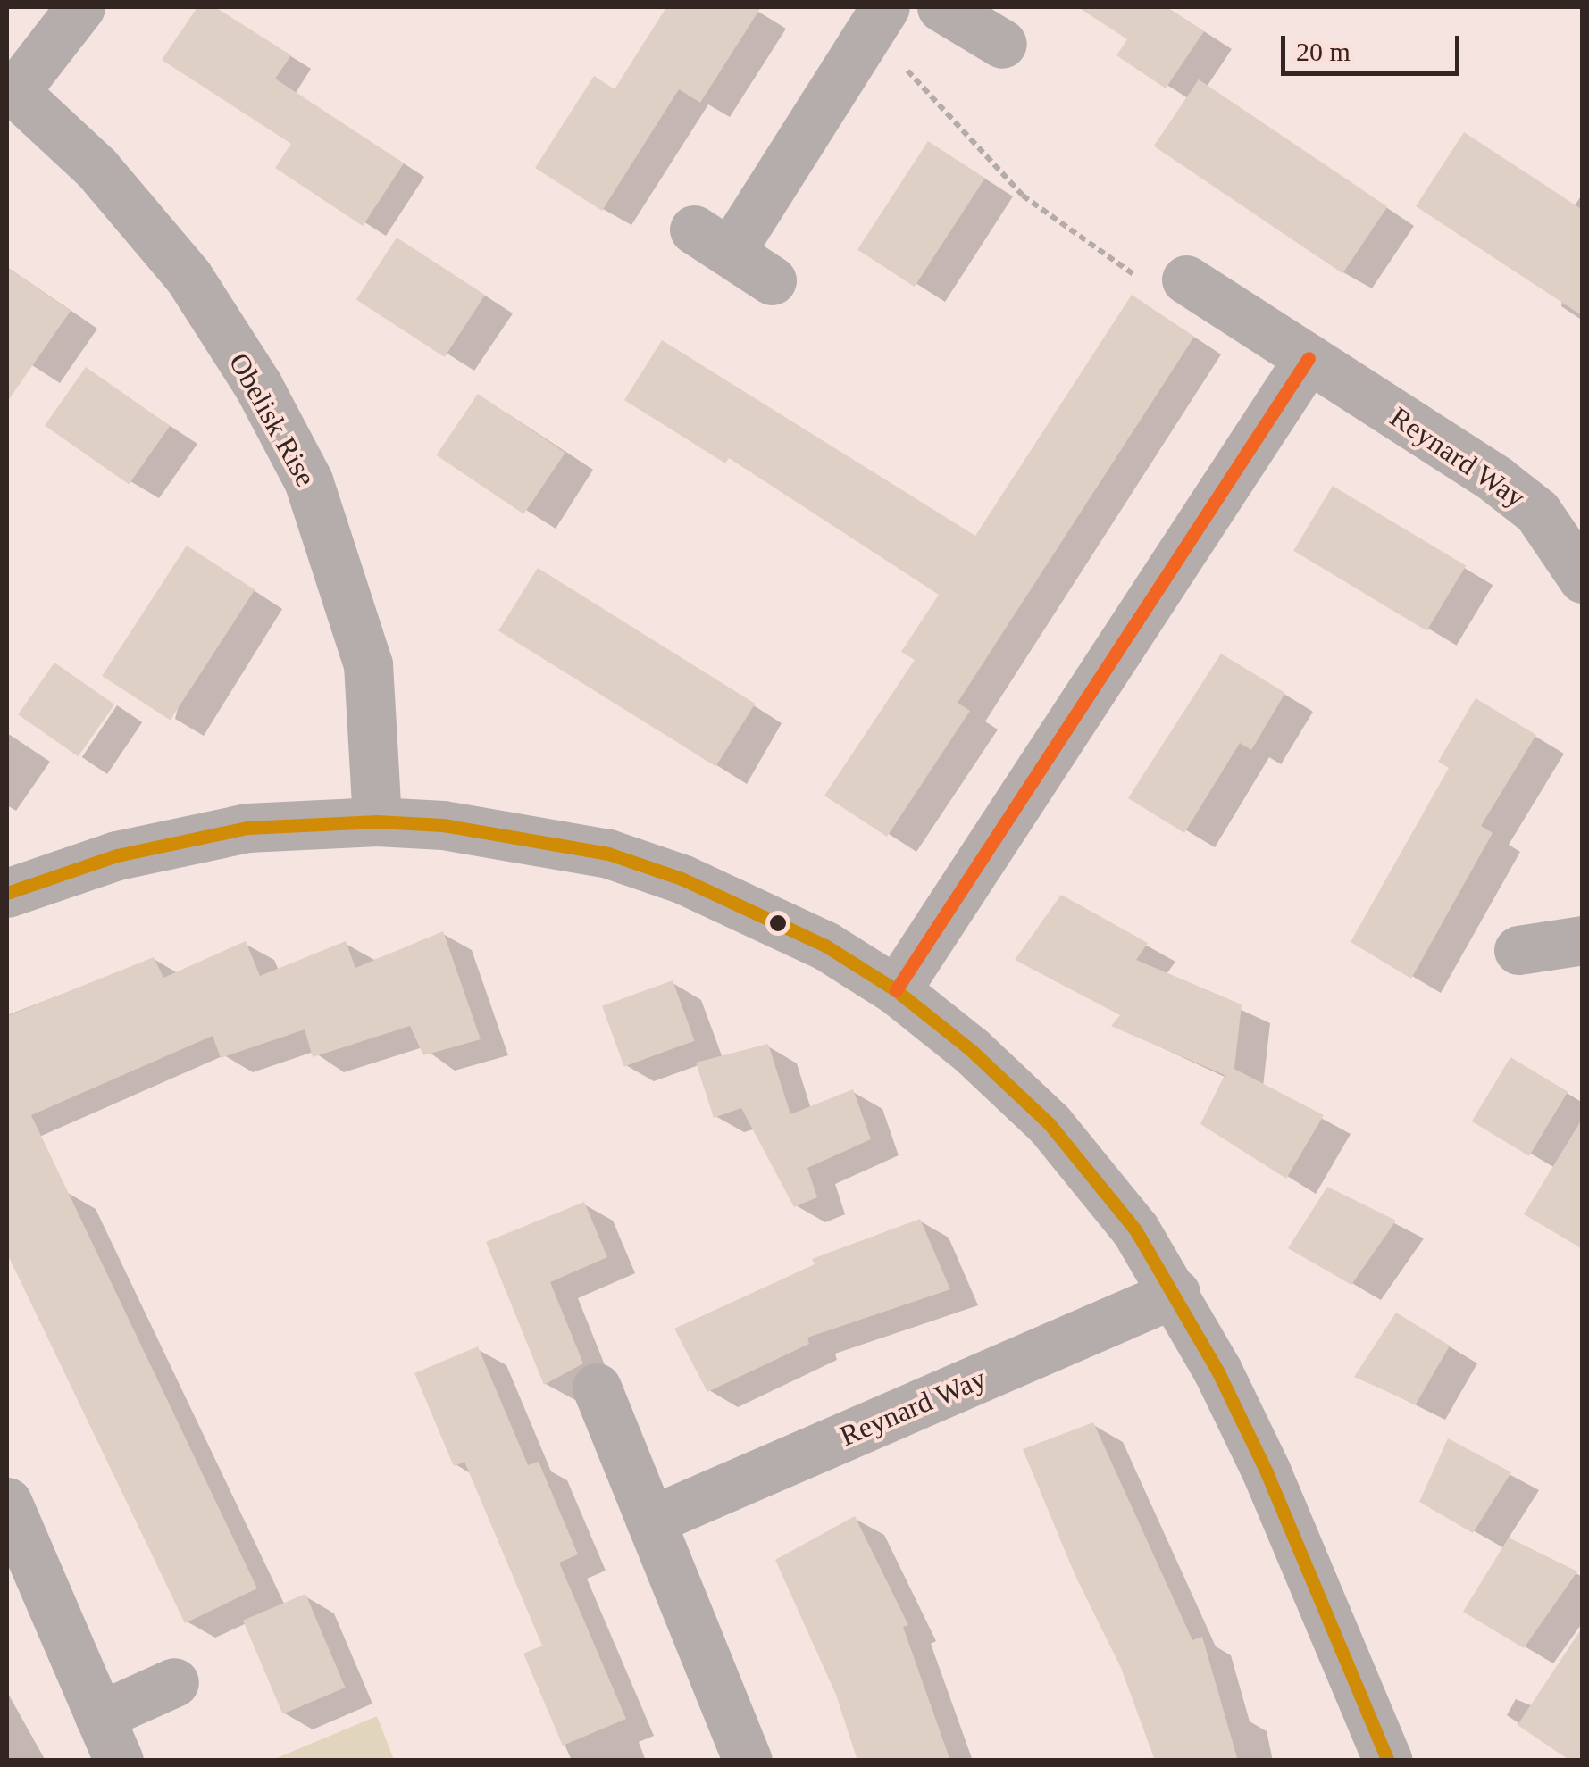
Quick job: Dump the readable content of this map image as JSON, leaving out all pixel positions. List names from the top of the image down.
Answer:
{
  "streets": {
    "street": ["Obelisk Rise", "Reynard Way"]
  },
  "scale_bar": "20 m"
}
